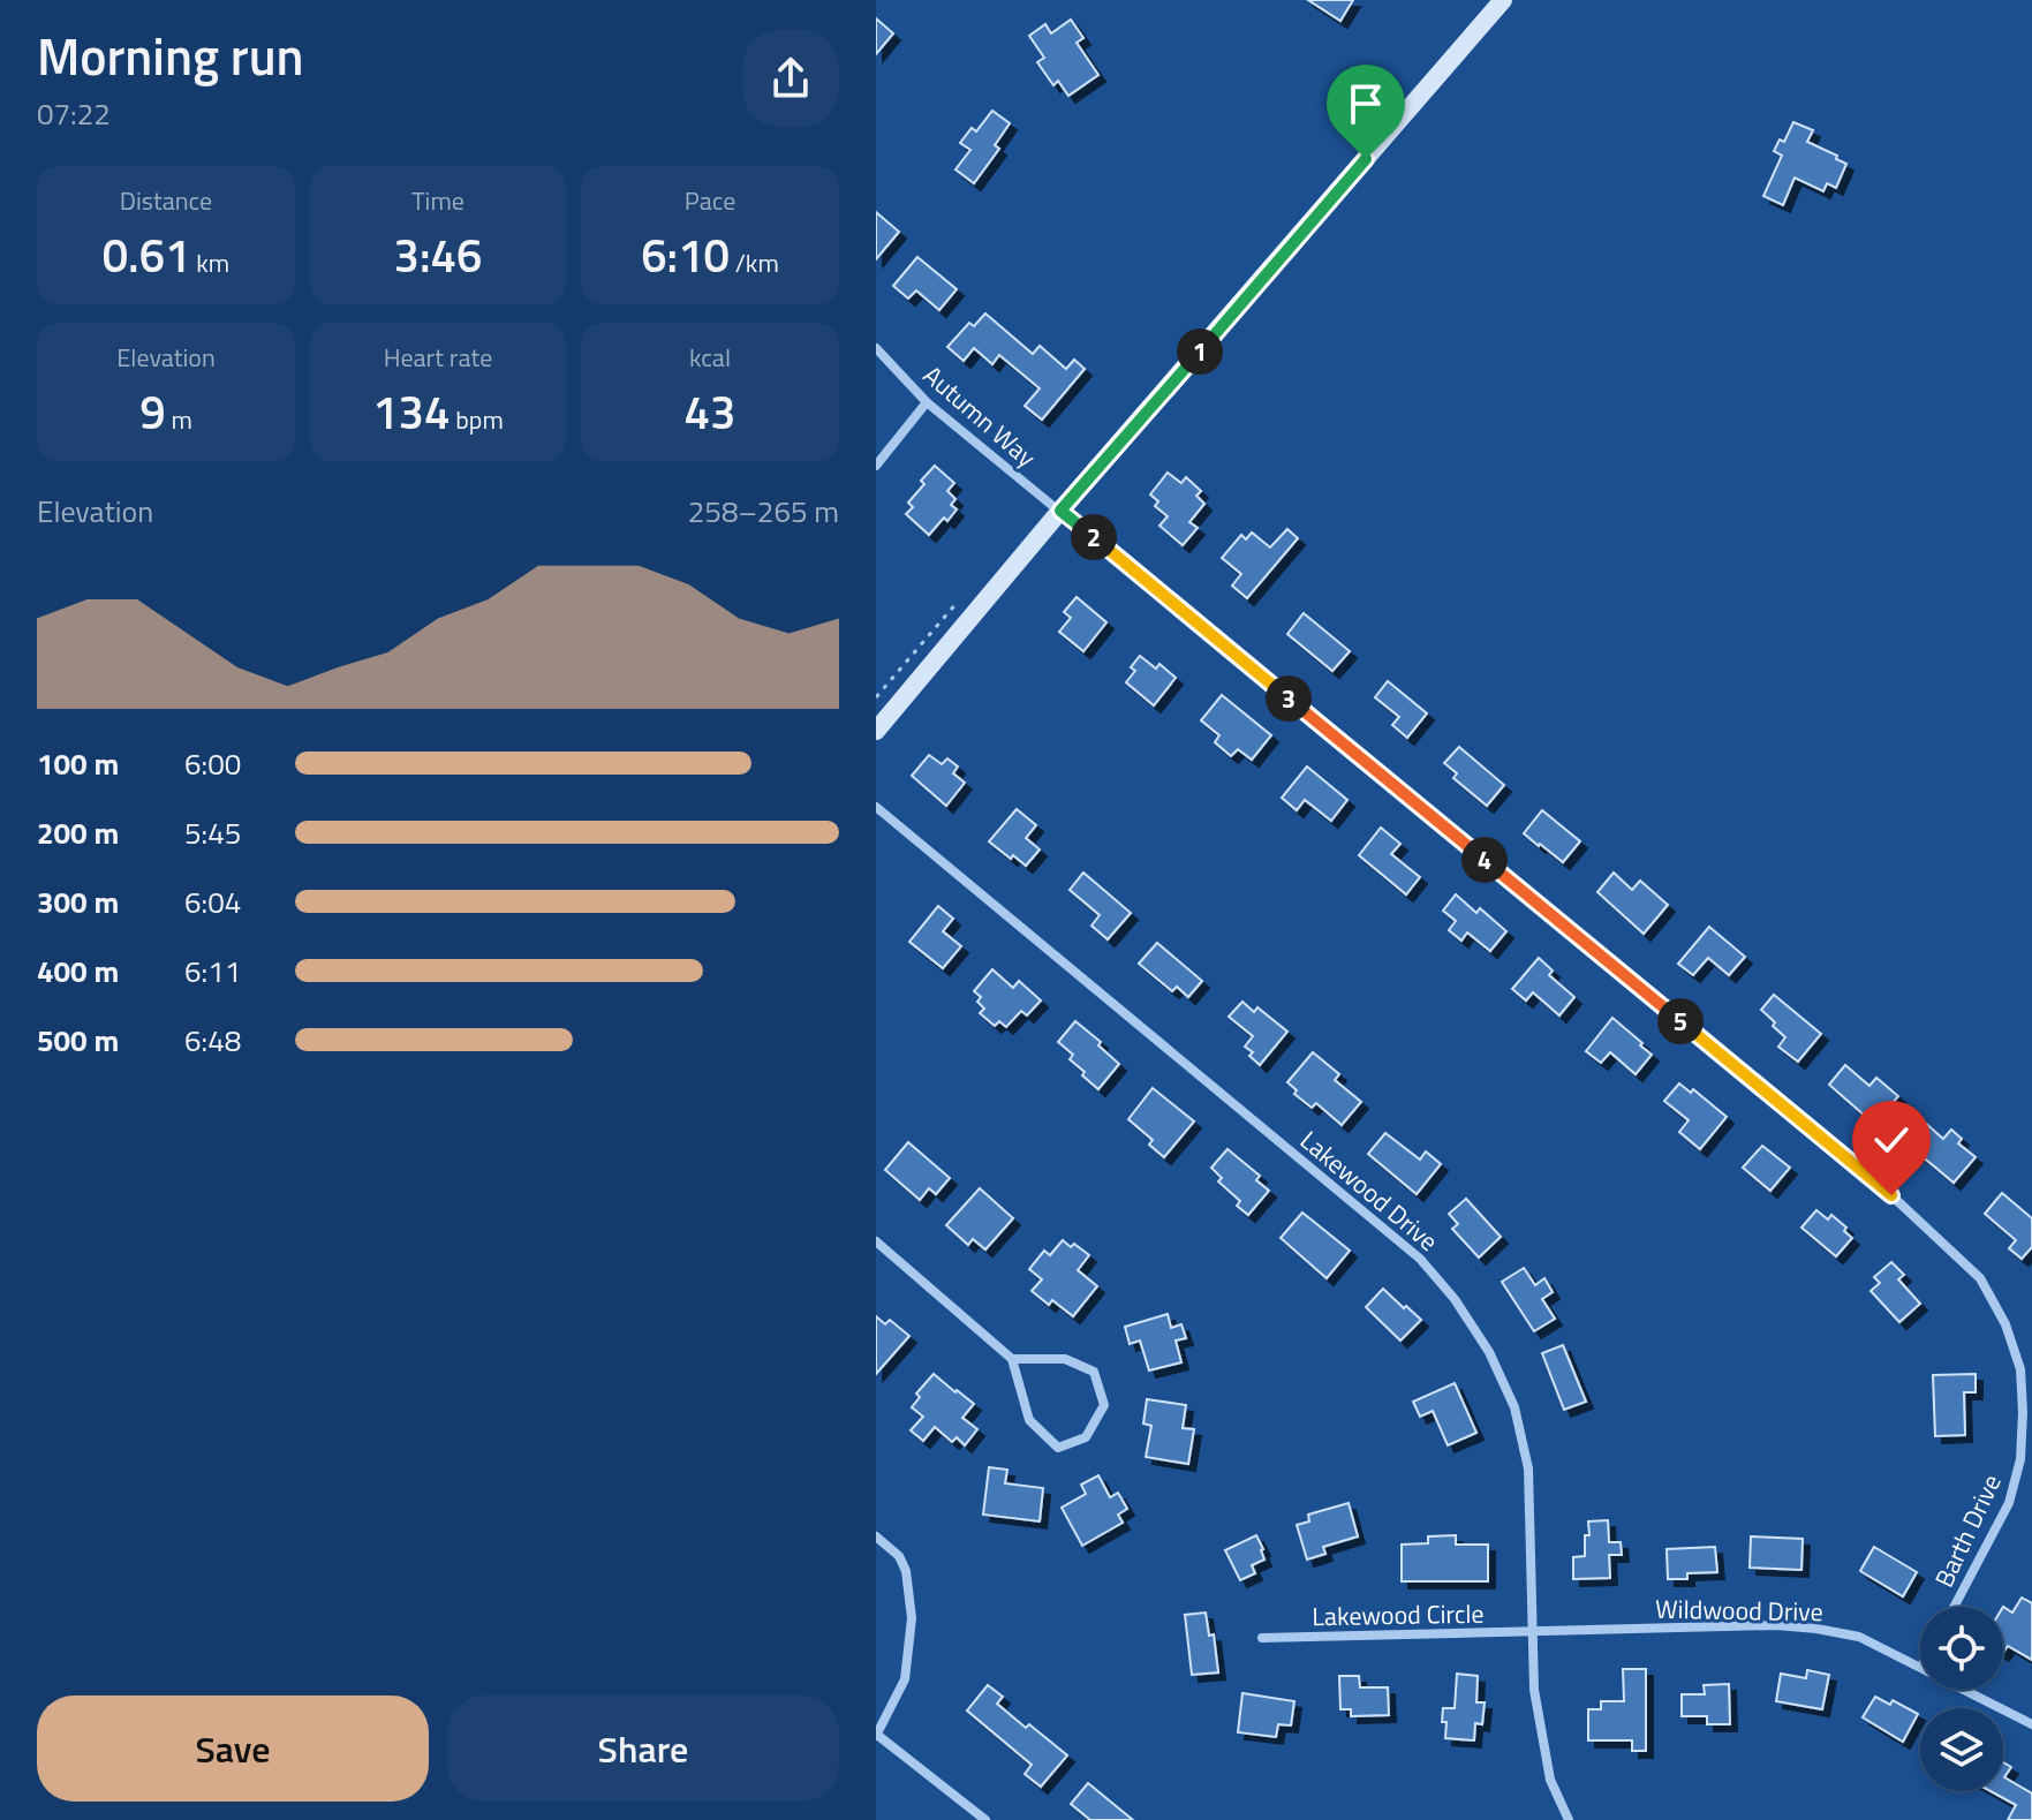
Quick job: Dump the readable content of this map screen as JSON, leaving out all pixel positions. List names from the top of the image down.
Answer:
{
  "streets": {
    "street": [
      "Autumn Way",
      "Lakewood Drive",
      "Barth Drive",
      "Wildwood Drive",
      "Lakewood Circle"
    ]
  },
  "crossings": [
    ["Autumn Way", "Barth Drive"],
    ["Lakewood Drive", "Wildwood Drive"],
    ["Lakewood Drive", "Lakewood Circle"],
    ["Wildwood Drive", "Lakewood Circle"]
  ],
  "page": {
    "heading": ["Morning run", "07:22"],
    "stats": [
      ["Distance", "0.61 km"],
      ["Time", "3:46"],
      ["Pace", "6:10 /km"],
      ["Elevation", "9 m"],
      ["Heart rate", "134 bpm"],
      ["kcal", "43"]
    ],
    "pins": [
      "1",
      "2",
      "3",
      "4",
      "5"
    ],
    "chart": ["Elevation", "258–265 m"],
    "list": [
      {
        "name": "100 m",
        "note": "6:00"
      },
      {
        "name": "200 m",
        "note": "5:45"
      },
      {
        "name": "300 m",
        "note": "6:04"
      },
      {
        "name": "400 m",
        "note": "6:11"
      },
      {
        "name": "500 m",
        "note": "6:48"
      }
    ],
    "buttons": ["Save", "Share"]
  }
}
